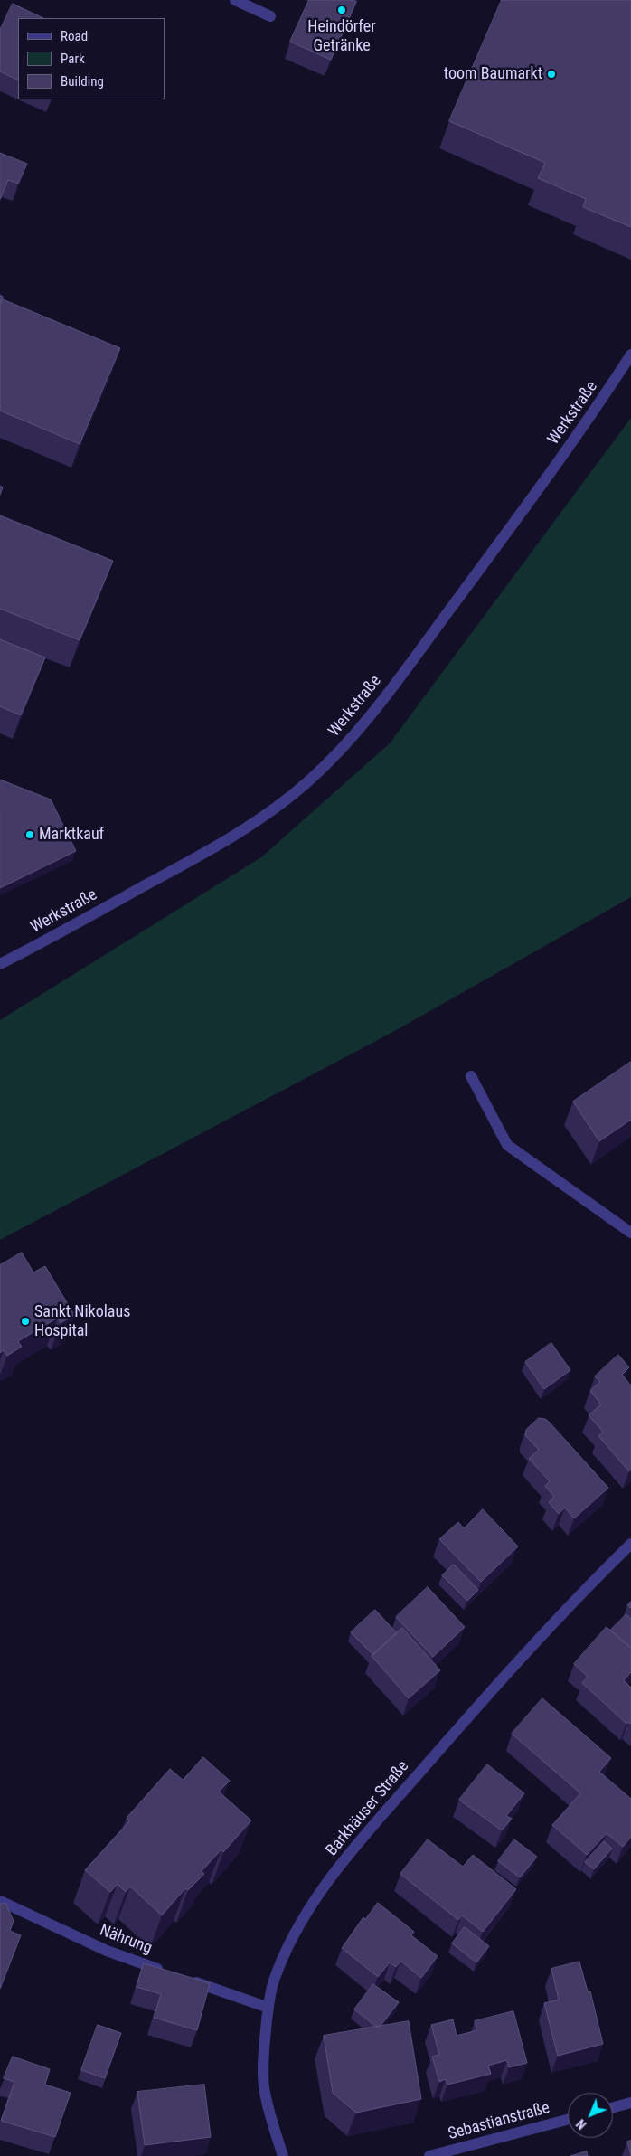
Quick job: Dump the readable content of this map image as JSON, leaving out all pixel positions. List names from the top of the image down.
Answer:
{
  "streets": {
    "street": [
      "Werkstraße",
      "Barkhäuser Straße",
      "Nährung",
      "Sebastianstraße"
    ]
  },
  "places": [
    "Heindörfer Getränke",
    "toom Baumarkt",
    "Marktkauf",
    "Sankt Nikolaus Hospital"
  ],
  "legend": ["Road", "Park", "Building"],
  "north": "bottom left"
}
